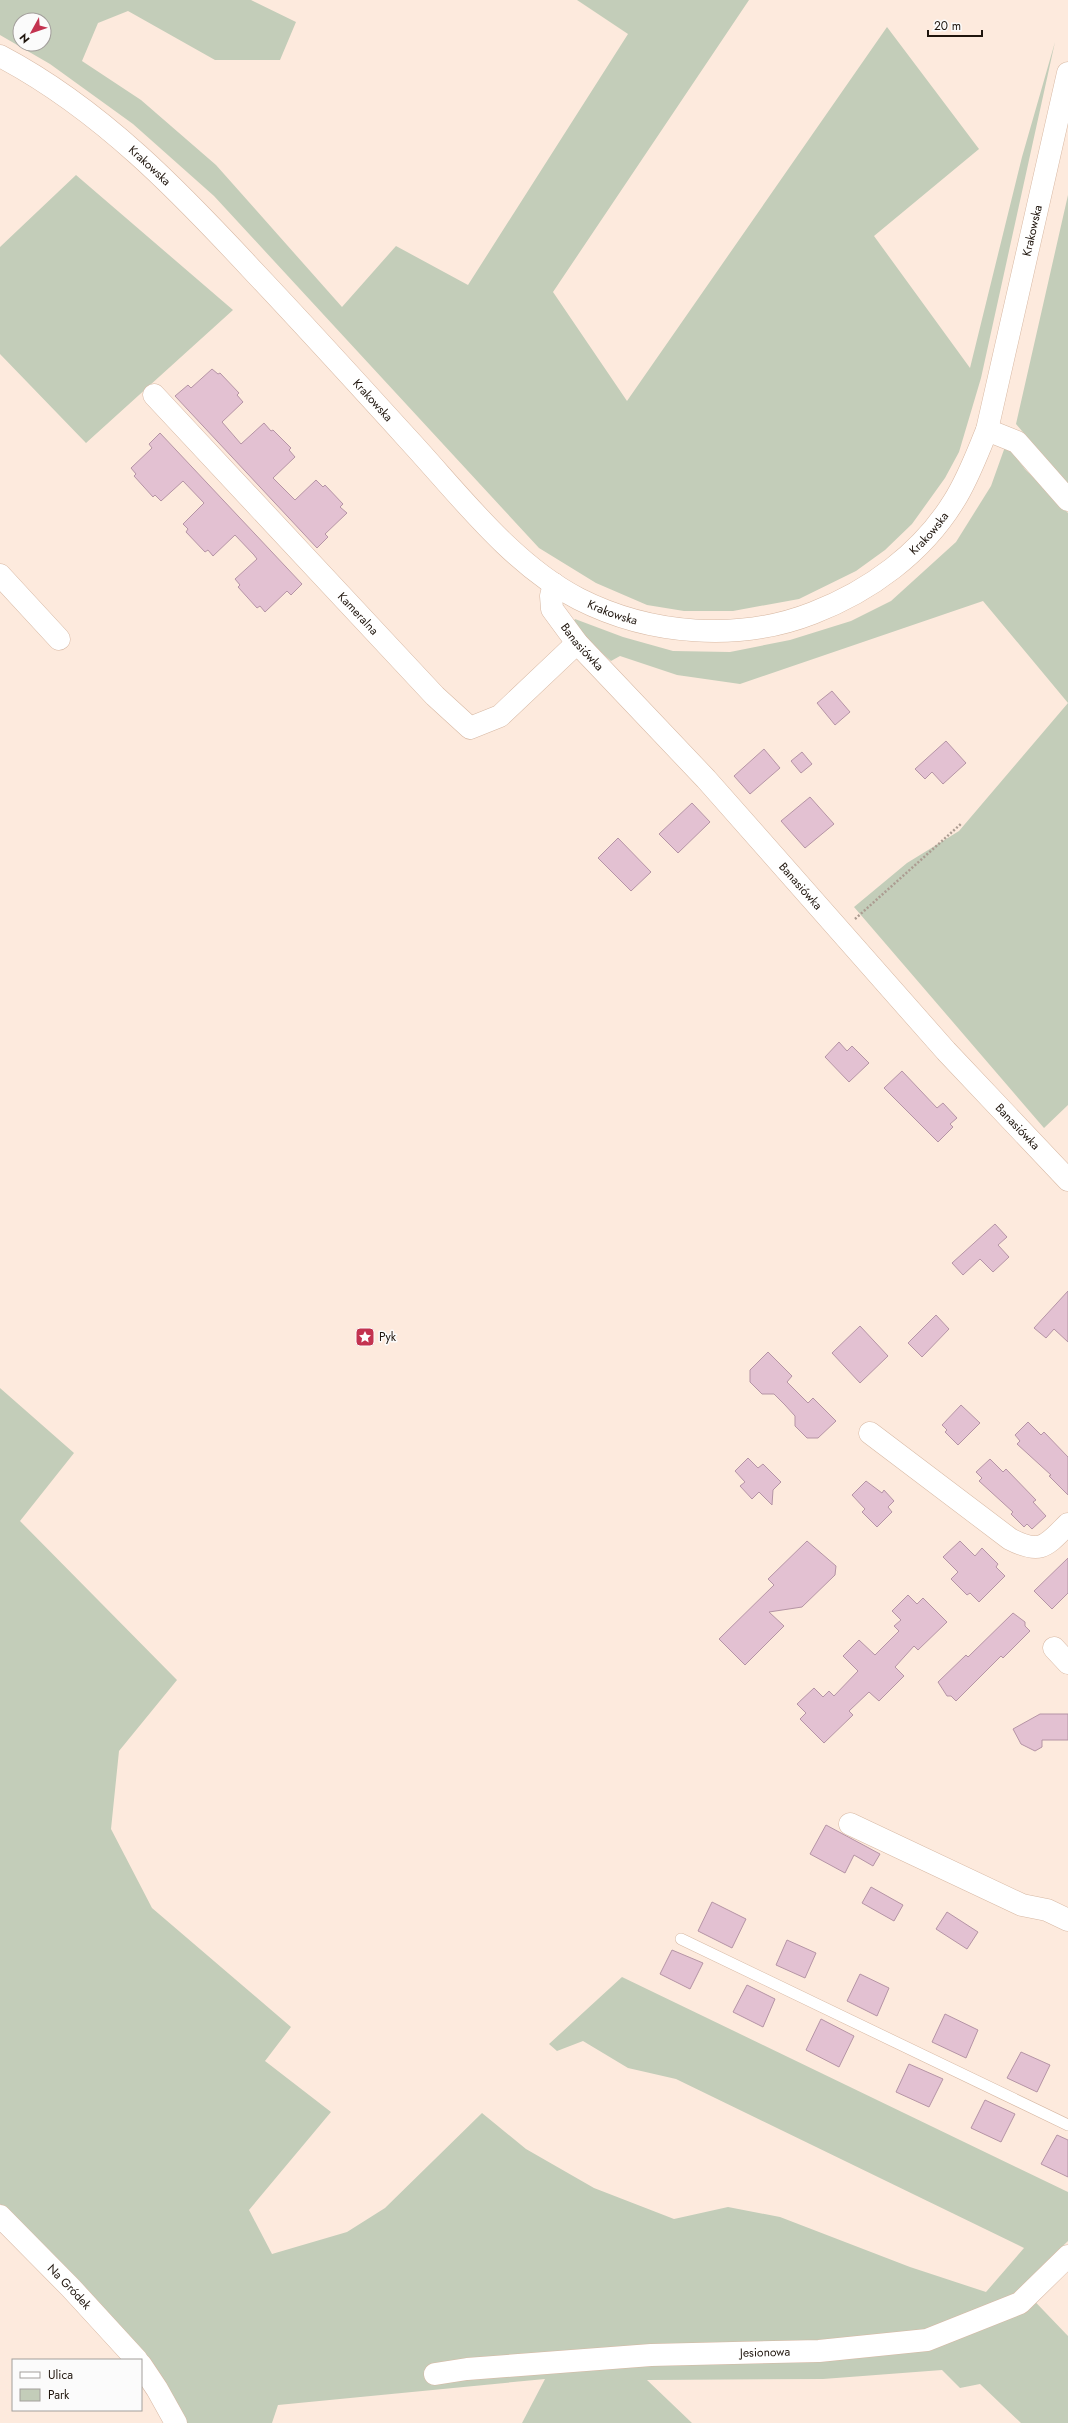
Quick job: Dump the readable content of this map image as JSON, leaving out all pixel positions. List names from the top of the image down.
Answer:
{
  "streets": {
    "street": [
      "Krakowska",
      "Kameralna",
      "Banasiówka",
      "Na Gródek",
      "Jesionowa"
    ]
  },
  "crossings": [
    ["Krakowska", "Banasiówka"],
    ["Kameralna", "Banasiówka"]
  ],
  "places": {
    "place": ["Pyk"]
  },
  "legend": ["Ulica", "Park"],
  "scale_bar": "20 m",
  "north": "bottom left"
}
